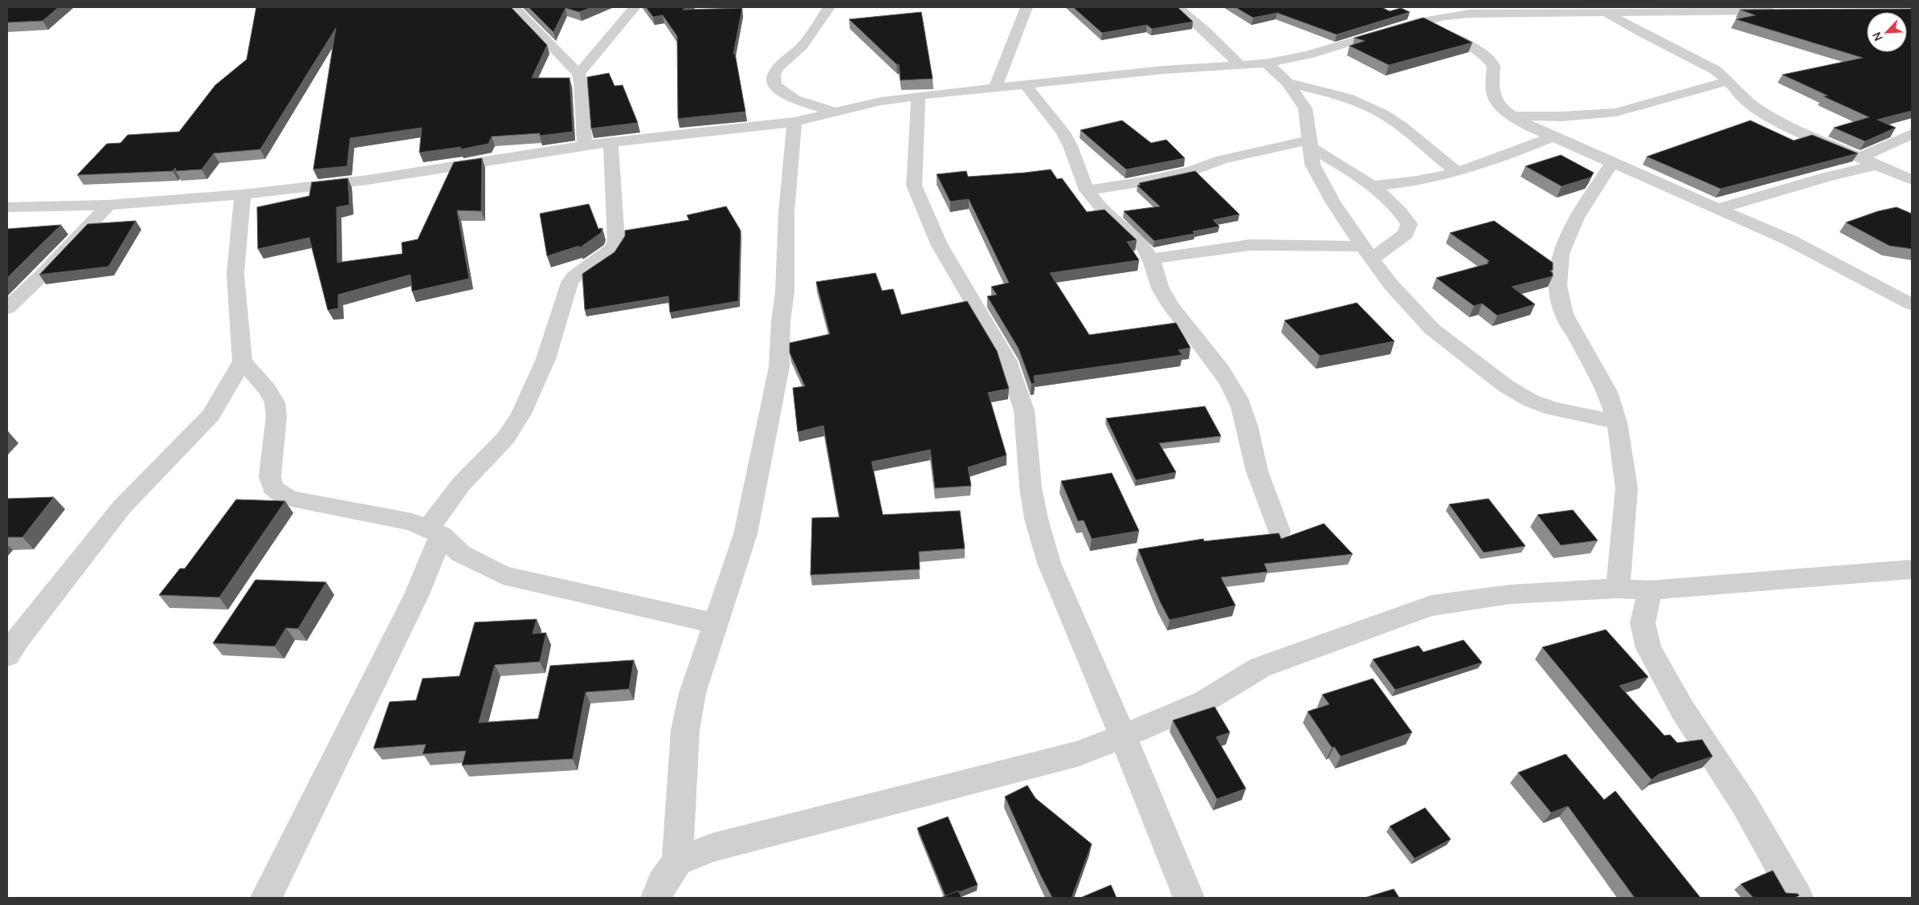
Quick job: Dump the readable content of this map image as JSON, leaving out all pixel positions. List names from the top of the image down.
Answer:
{
  "north": "bottom left"
}
